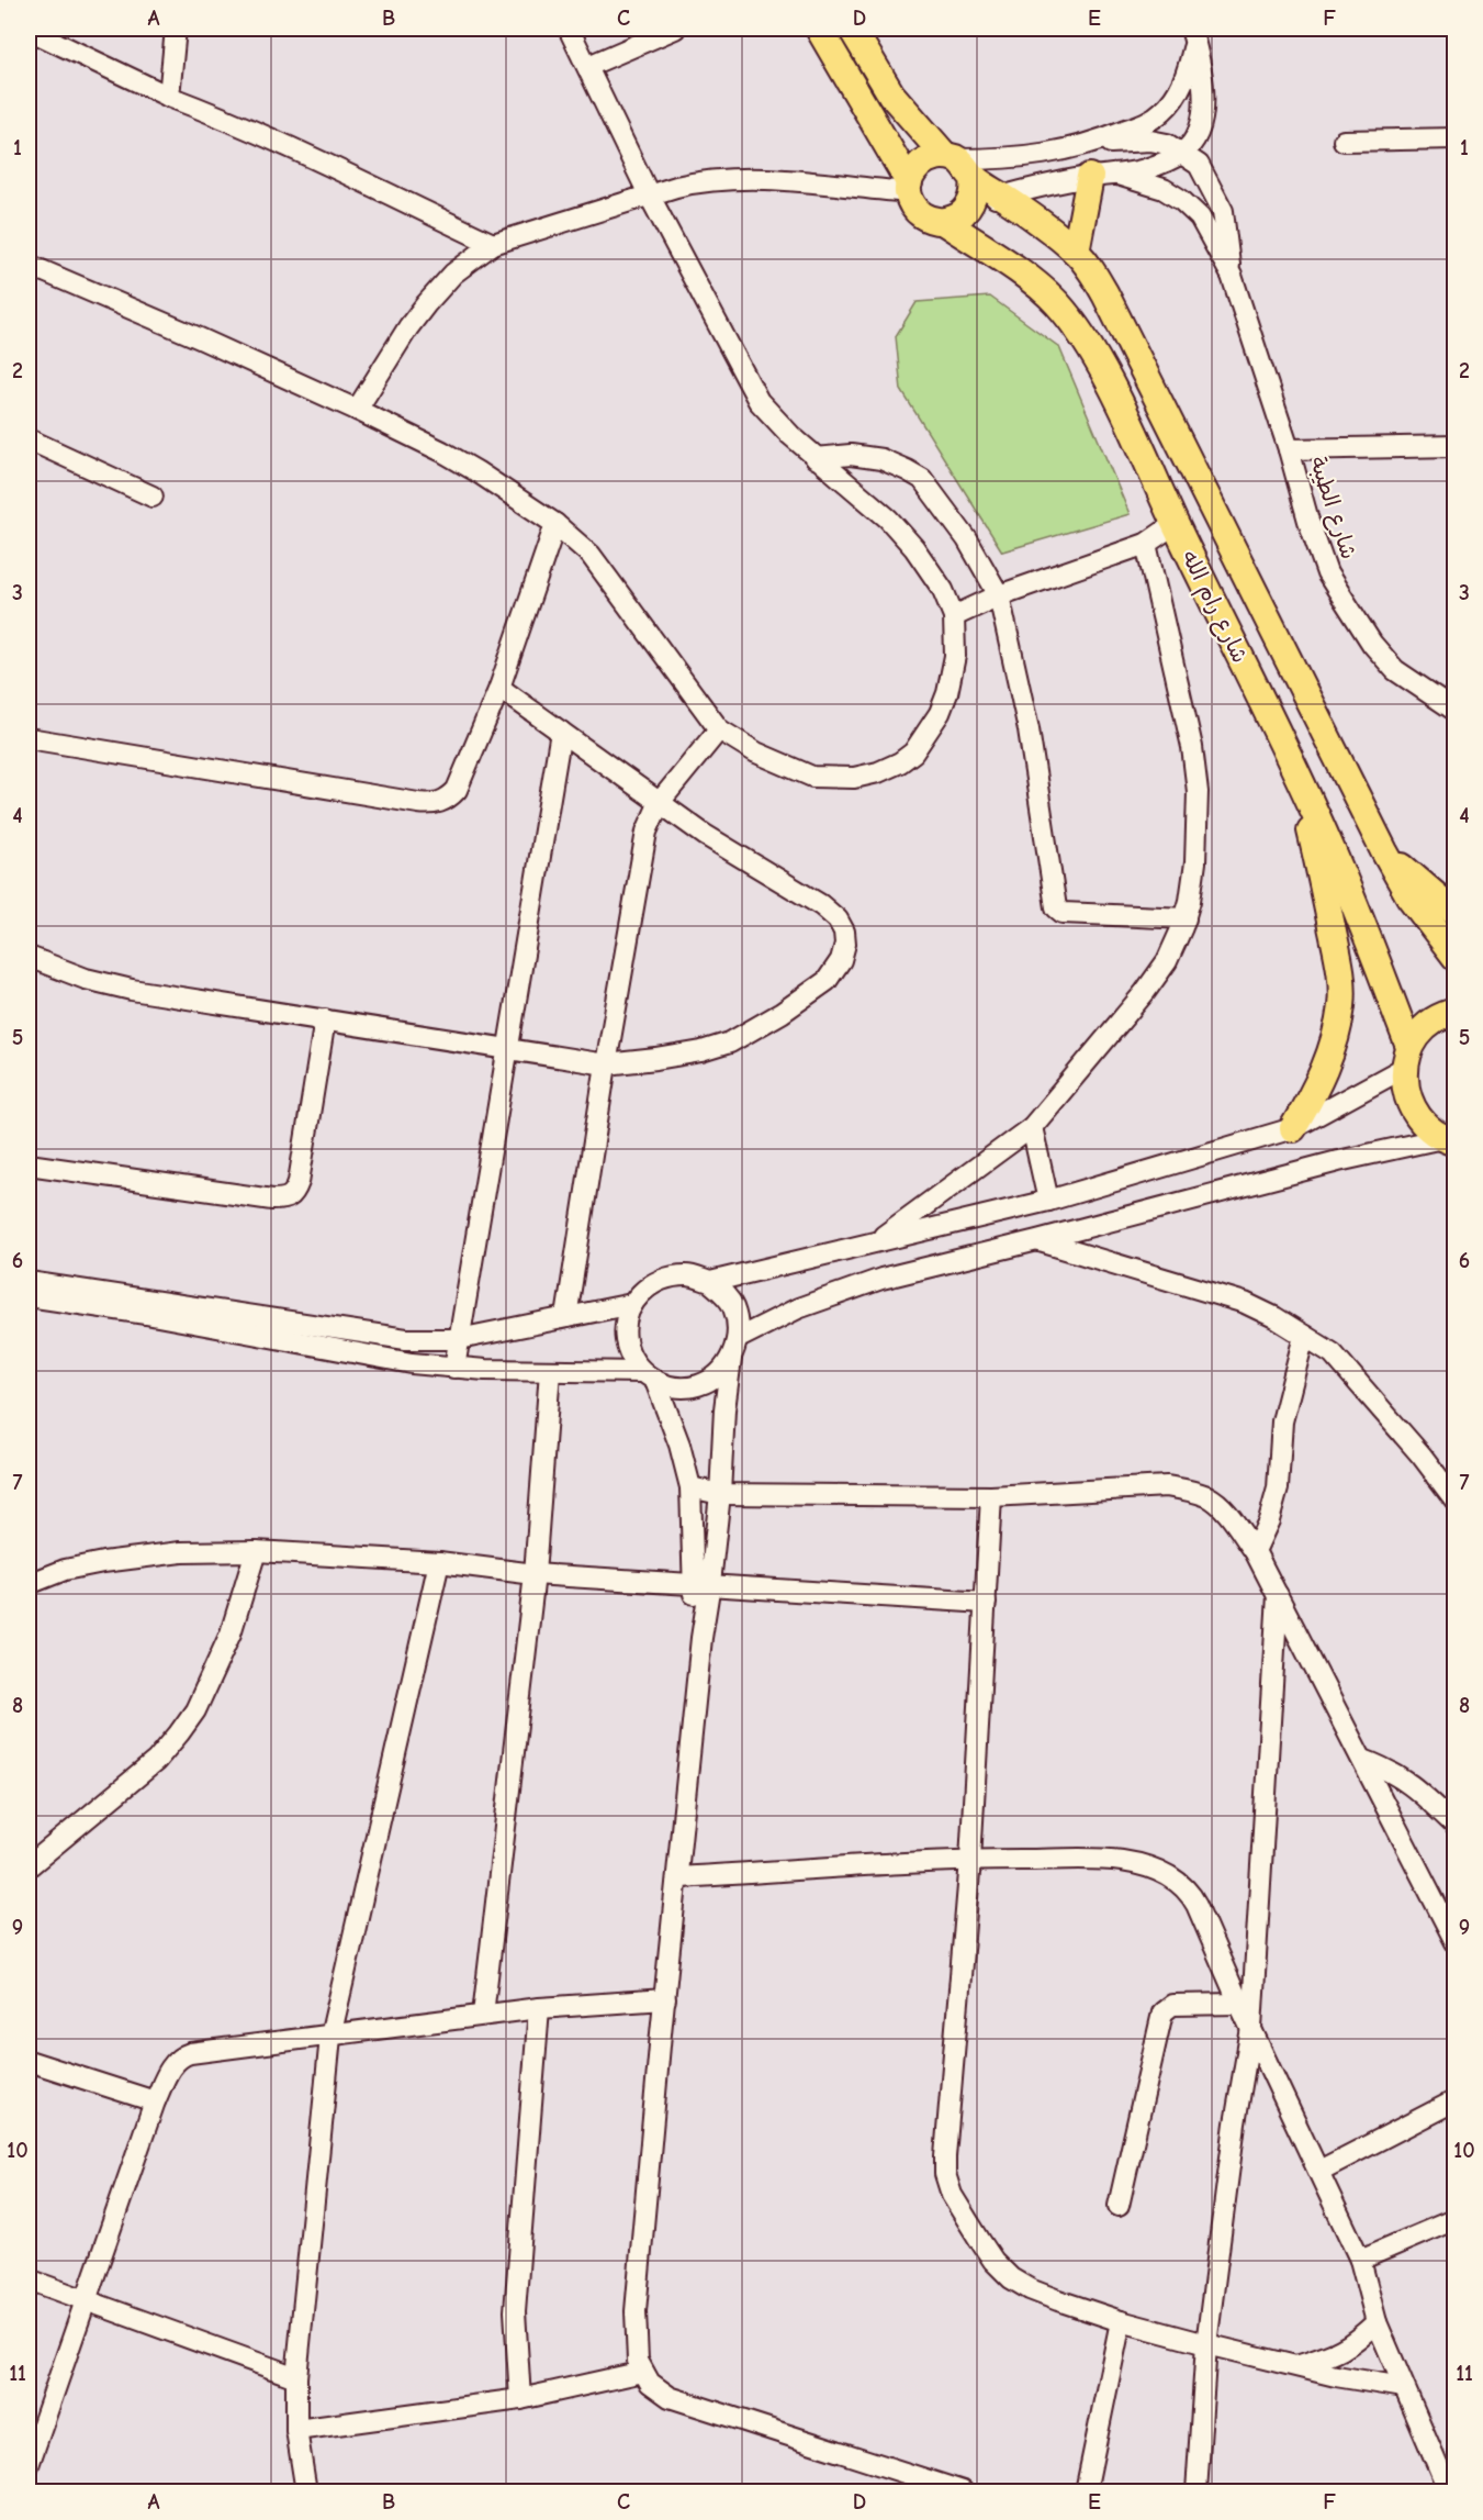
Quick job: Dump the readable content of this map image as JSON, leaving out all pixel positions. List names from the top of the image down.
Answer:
{
  "streets": {
    "main road": ["شارع رام الله"],
    "street": ["شارع الطيبة"]
  },
  "grid": {
    "columns": [
      "A",
      "B",
      "C",
      "D",
      "E",
      "F"
    ],
    "rows": [
      "1",
      "2",
      "3",
      "4",
      "5",
      "6",
      "7",
      "8",
      "9",
      "10",
      "11"
    ]
  }
}
